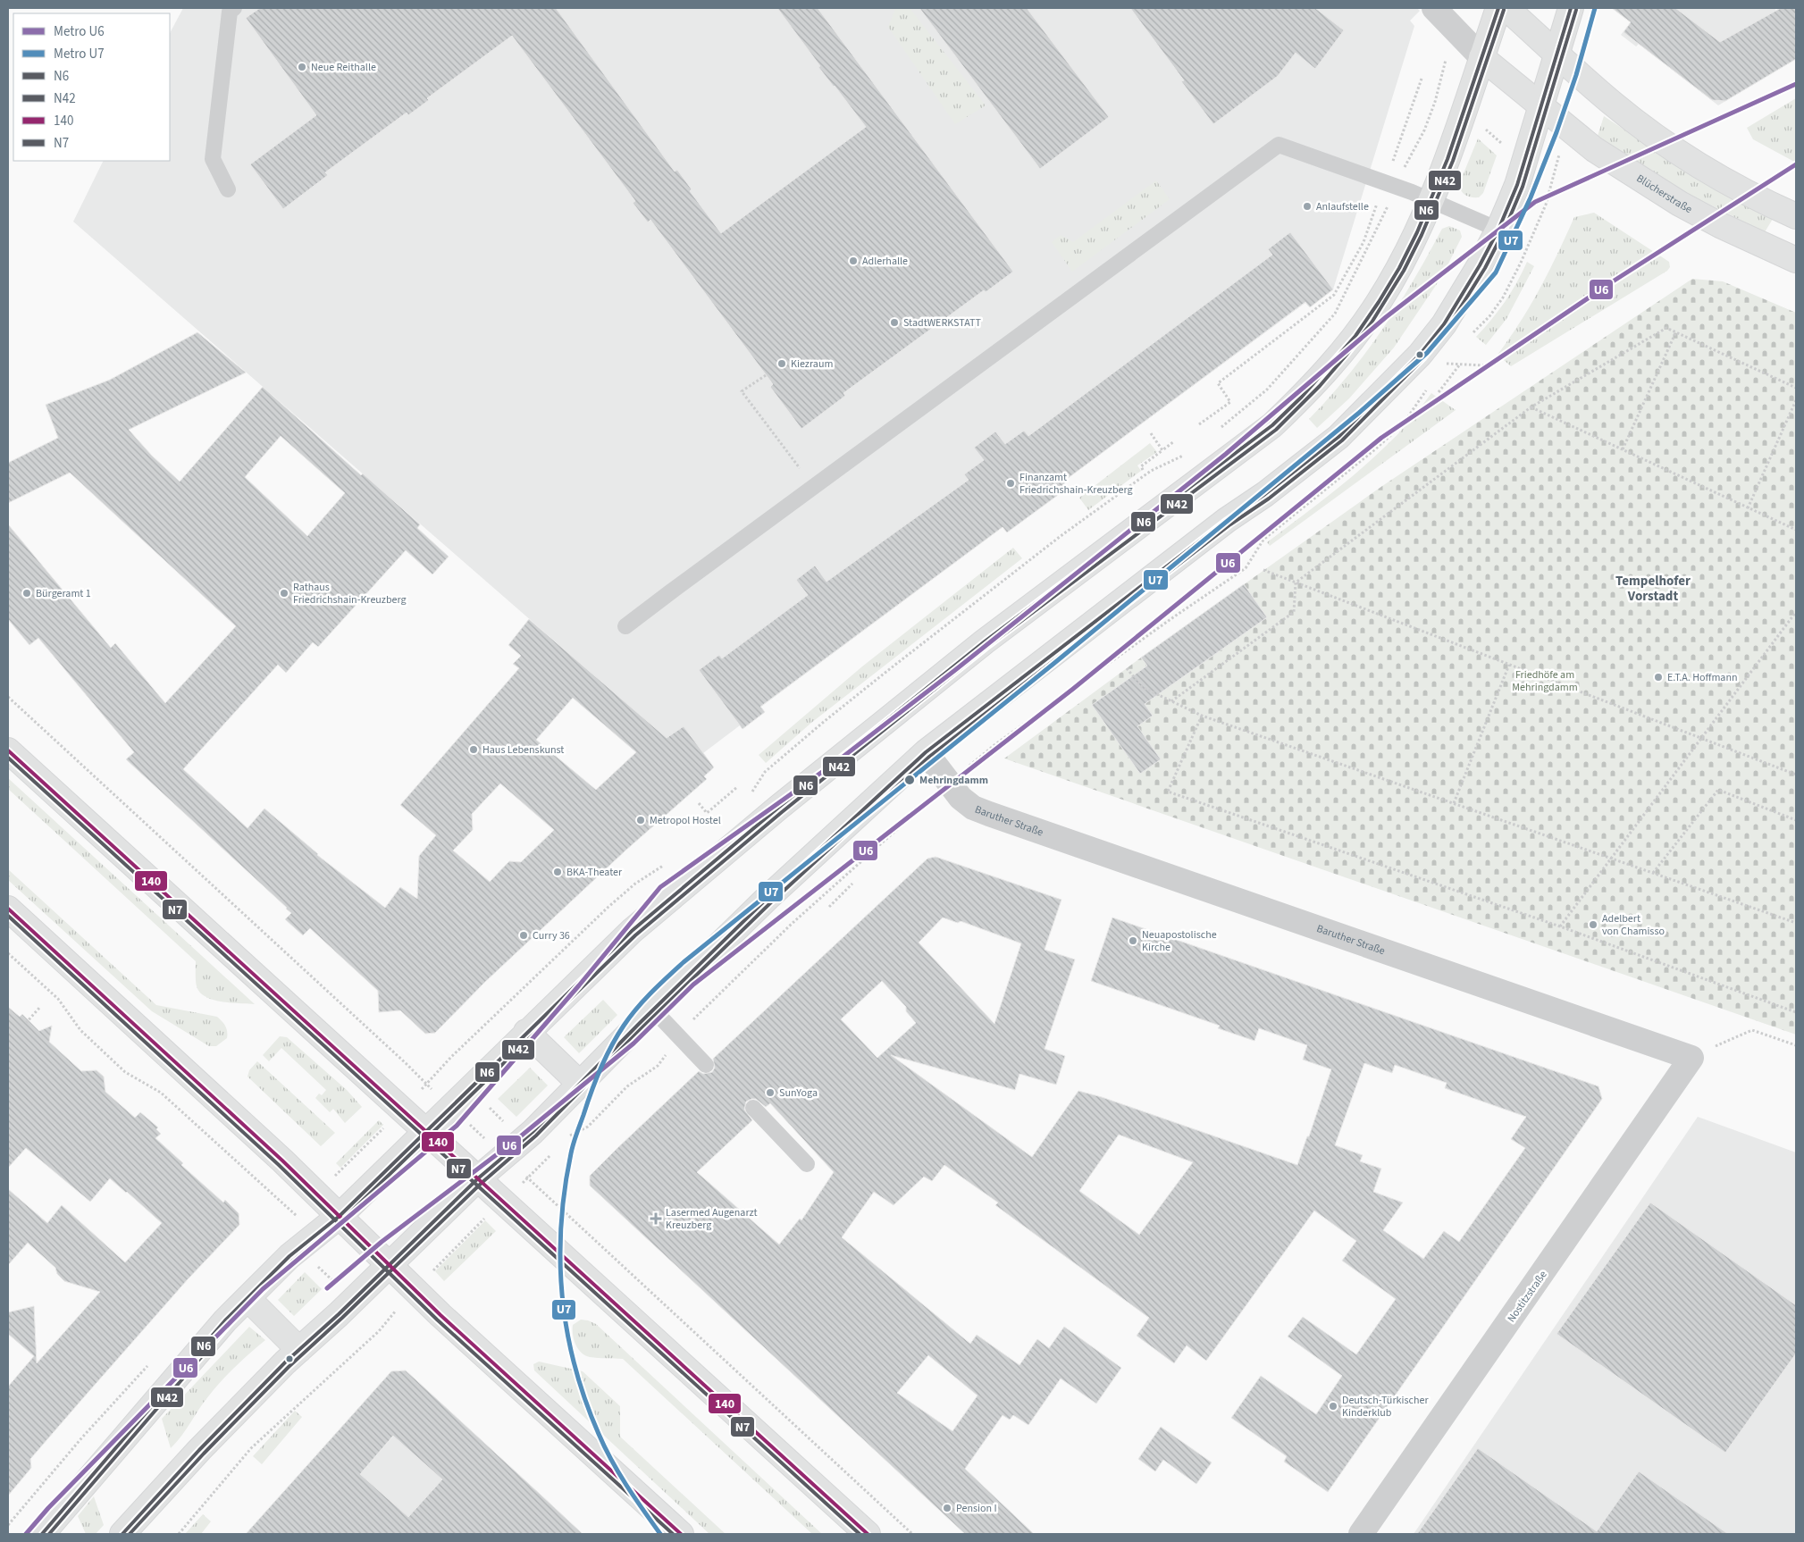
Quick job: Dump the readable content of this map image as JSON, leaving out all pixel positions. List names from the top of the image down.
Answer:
{
  "streets": {
    "main road": ["Blücherstraße"],
    "street": ["Baruther Straße", "Nostitzstraße"]
  },
  "crossings": [
    ["Baruther Straße", "Nostitzstraße"]
  ],
  "districts": ["Tempelhofer Vorstadt"],
  "parks": ["Friedhöfe am Mehringdamm"],
  "places": {
    "other": [
      "Neue Reithalle",
      "Anlaufstelle",
      "Adlerhalle",
      "StadtWERKSTATT",
      "Kiezraum",
      "Finanzamt Friedrichshain-Kreuzberg",
      "Bürgeramt 1",
      "Rathaus Friedrichshain-Kreuzberg",
      "E.T.A. Hoffmann",
      "Haus Lebenskunst",
      "Mehringdamm",
      "Metropol Hostel",
      "BKA-Theater",
      "Adelbert von Chamisso",
      "Curry 36",
      "Neuapostolische Kirche",
      "SunYoga",
      "Deutsch-Türkischer Kinderklub",
      "Pension I"
    ],
    "health": ["Lasermed Augenarzt Kreuzberg"]
  },
  "lines": [
    "metro line U7",
    "transit line N6",
    "transit line N42",
    "metro line U6",
    "transit line 140",
    "transit line N7"
  ],
  "legend": [
    "Metro U6",
    "Metro U7",
    "N6",
    "N42",
    "140",
    "N7"
  ]
}
